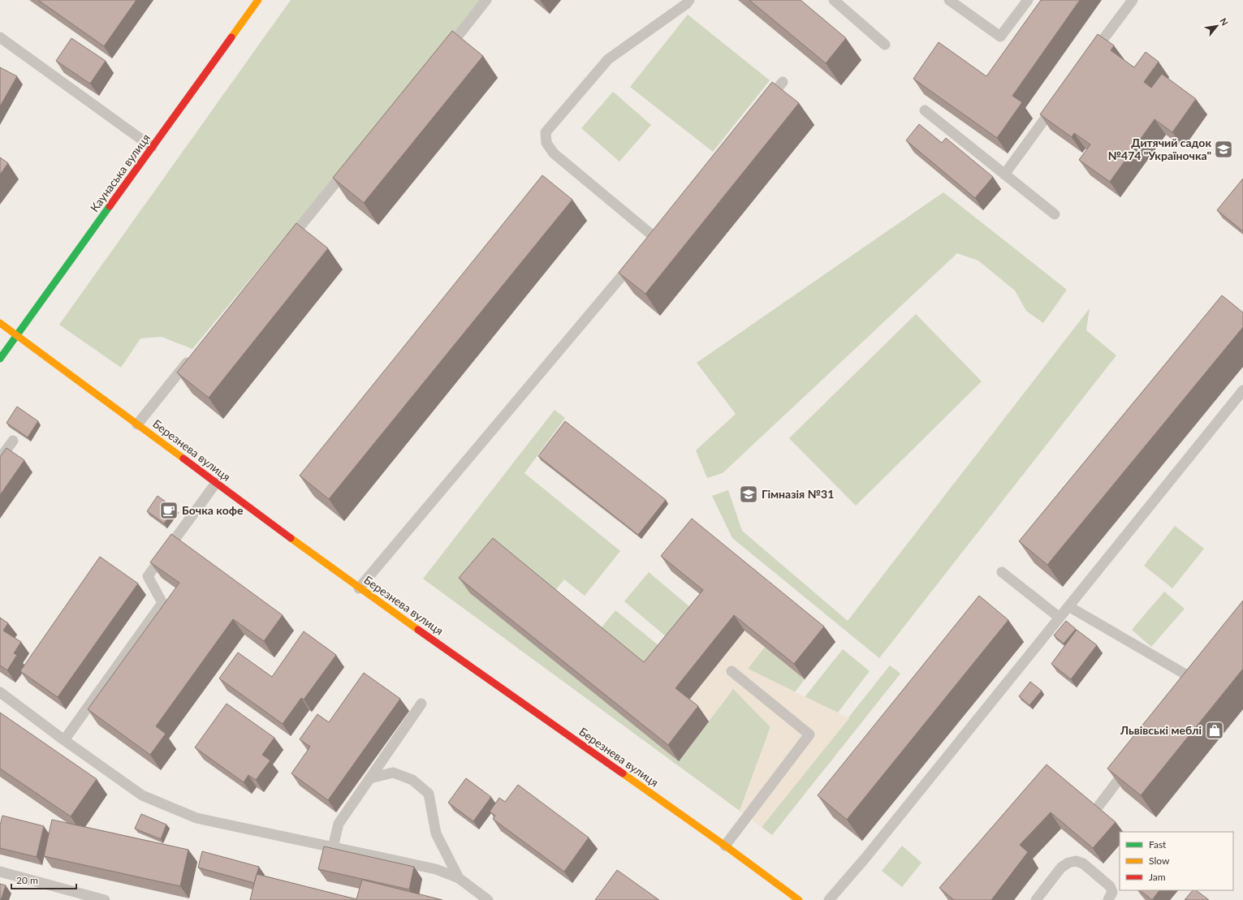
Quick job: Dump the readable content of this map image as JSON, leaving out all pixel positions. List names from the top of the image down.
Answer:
{
  "streets": {
    "street": ["Каунаська вулиця", "Березнева вулиця"]
  },
  "crossings": [
    ["Каунаська вулиця", "Березнева вулиця"]
  ],
  "places": {
    "school or university": ["Дитячий садок №474 \"Україночка\"", "Гімназія №31"],
    "cafe": ["Бочка кофе"],
    "shop": ["Львівські меблі"]
  },
  "legend": ["Fast", "Slow", "Jam"],
  "scale_bar": "20 m",
  "north": "top right"
}
